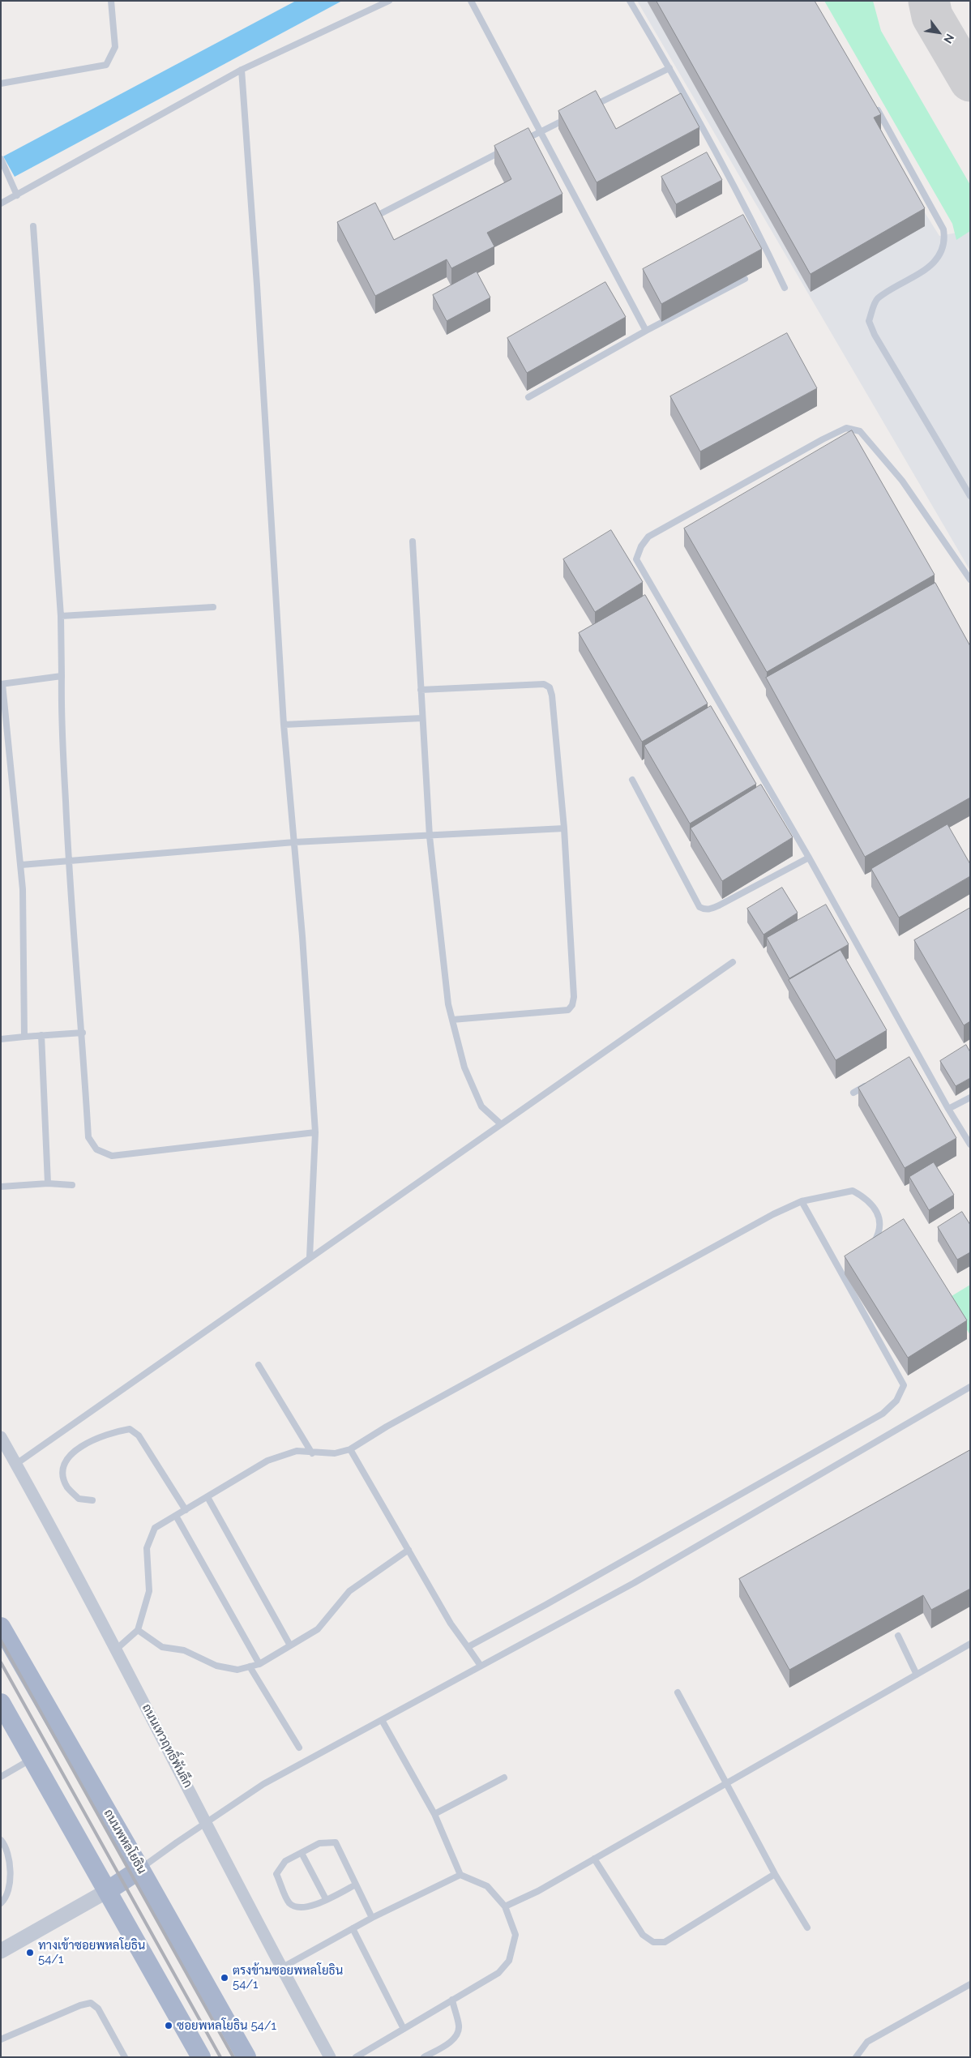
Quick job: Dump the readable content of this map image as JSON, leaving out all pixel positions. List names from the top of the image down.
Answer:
{
  "streets": {
    "main road": ["ถนนพหลโยธิน"],
    "street": ["ถนนเทวฤทธิ์พันลึก"]
  },
  "places": ["ทางเข้าซอยพหลโยธิน 54/1", "ตรงข้ามซอยพหลโยธิน 54/1", "ซอยพหลโยธิน 54/1"],
  "north": "bottom right"
}
